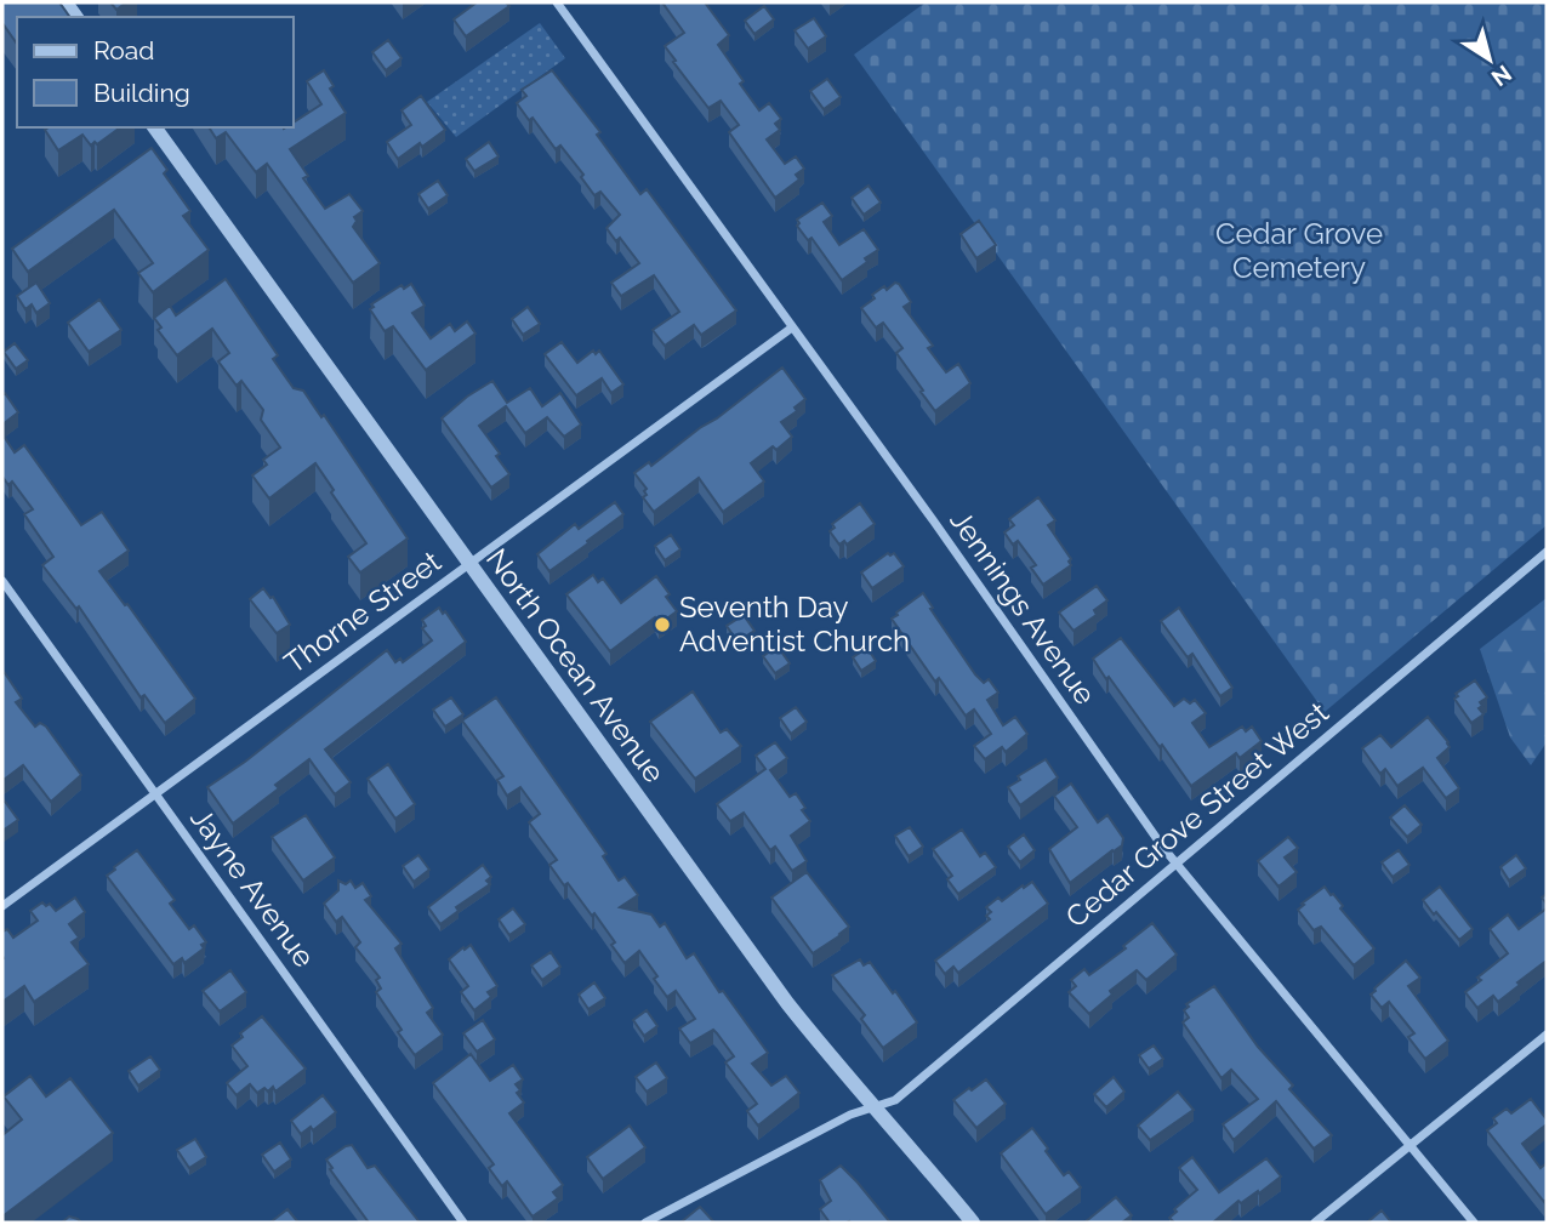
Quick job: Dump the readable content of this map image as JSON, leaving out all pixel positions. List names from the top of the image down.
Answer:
{
  "streets": {
    "street": [
      "Jennings Avenue",
      "Thorne Street",
      "North Ocean Avenue",
      "Cedar Grove Street West",
      "Jayne Avenue"
    ]
  },
  "crossings": [
    ["Jennings Avenue", "Thorne Street"],
    ["Jennings Avenue", "Cedar Grove Street West"],
    ["Thorne Street", "North Ocean Avenue"],
    ["Thorne Street", "Jayne Avenue"],
    ["North Ocean Avenue", "Cedar Grove Street West"]
  ],
  "parks": ["Cedar Grove Cemetery"],
  "places": ["Seventh Day Adventist Church"],
  "legend": ["Road", "Building"],
  "north": "bottom right"
}
